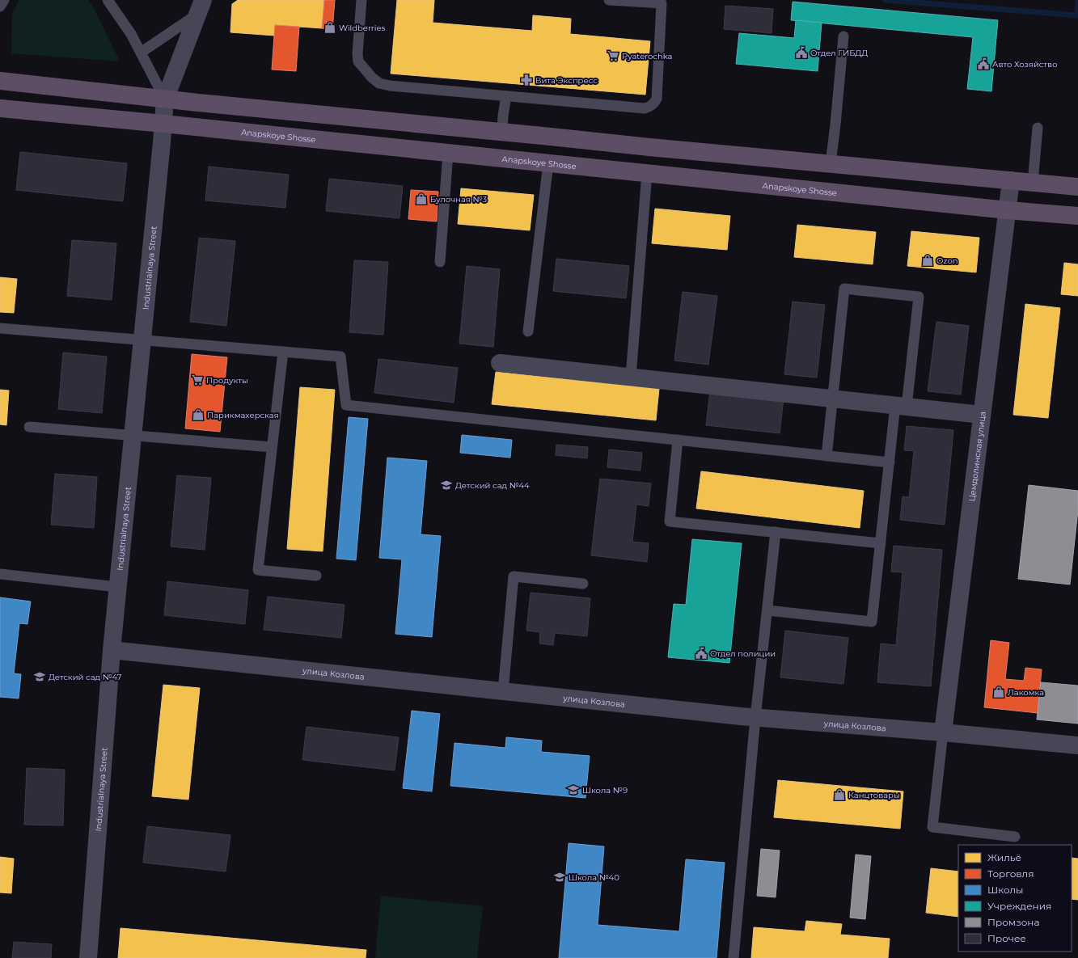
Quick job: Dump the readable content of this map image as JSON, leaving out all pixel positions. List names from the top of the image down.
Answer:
{
  "streets": {
    "highway": ["Anapskoye Shosse"],
    "street": ["Industrialnaya Street", "Цемдолинская улица", "улица Козлова"]
  },
  "crossings": [
    ["Anapskoye Shosse", "Industrialnaya Street"],
    ["Anapskoye Shosse", "Цемдолинская улица"],
    ["Industrialnaya Street", "улица Козлова"],
    ["Цемдолинская улица", "улица Козлова"]
  ],
  "places": {
    "shop": [
      "Wildberries",
      "Булочная №3",
      "Ozon",
      "Парикмахерская",
      "Лакомка",
      "Канцтовары"
    ],
    "public building": ["Отдел ГИБДД", "Авто Хозяйство", "Отдел полиции"],
    "supermarket": ["Pyaterochka", "Продукты"],
    "pharmacy": ["Вита Экспресс"],
    "school or university": [
      "Детский сад №44",
      "Детский сад №47",
      "Школа №9",
      "Школа №40"
    ]
  },
  "legend": [
    "Жильё",
    "Торговля",
    "Школы",
    "Учреждения",
    "Промзона",
    "Прочее"
  ]
}
